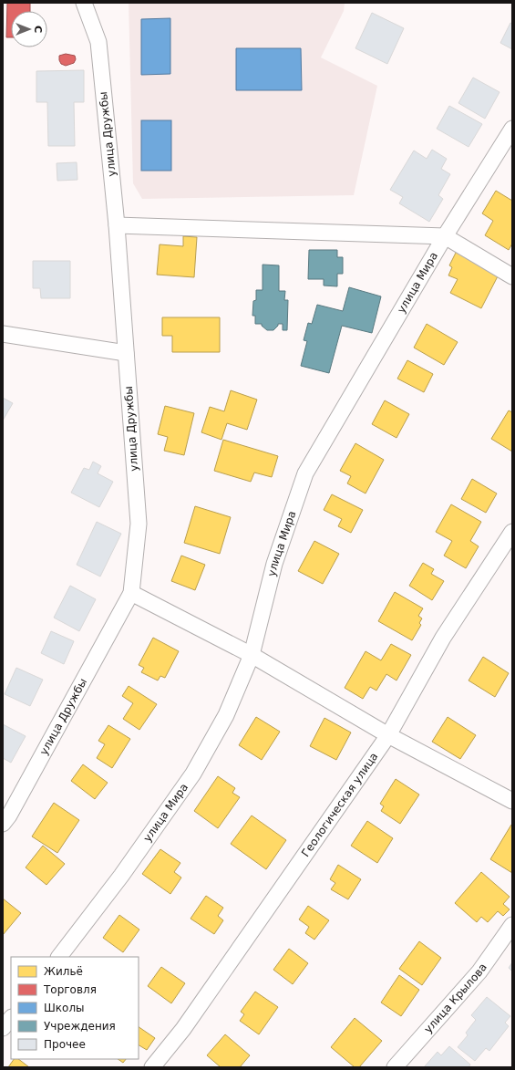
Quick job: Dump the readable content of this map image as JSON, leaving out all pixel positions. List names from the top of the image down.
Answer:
{
  "streets": {
    "street": [
      "улица Дружбы",
      "улица Мира",
      "Геологическая улица",
      "улица Крылова"
    ]
  },
  "legend": [
    "Жильё",
    "Торговля",
    "Школы",
    "Учреждения",
    "Прочее"
  ],
  "north": "right"
}
